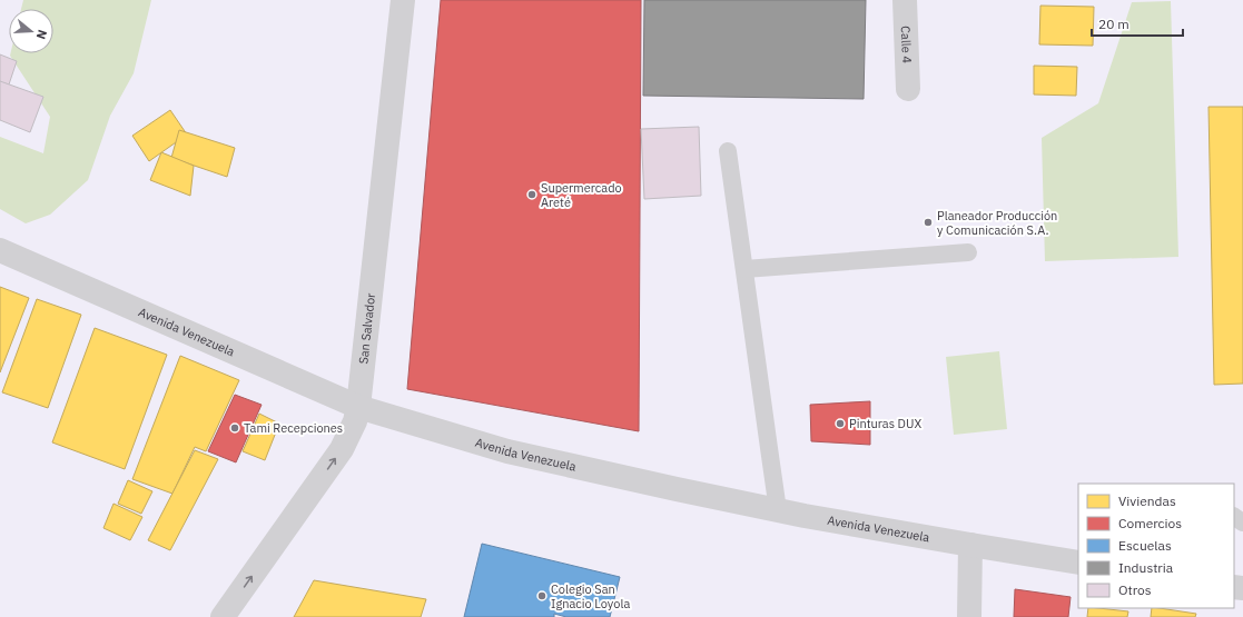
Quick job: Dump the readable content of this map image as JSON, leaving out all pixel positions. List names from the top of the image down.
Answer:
{
  "streets": {
    "main road": ["Calle 4", "San Salvador", "Avenida Venezuela"]
  },
  "crossings": [
    ["San Salvador", "Avenida Venezuela"]
  ],
  "one_way": ["San Salvador"],
  "places": [
    "Supermercado Areté",
    "Planeador Producción y Comunicación S.A.",
    "Pinturas DUX",
    "Tami Recepciones",
    "Colegio San Ignacio Loyola"
  ],
  "legend": [
    "Viviendas",
    "Comercios",
    "Escuelas",
    "Industria",
    "Otros"
  ],
  "scale_bar": "20 m",
  "north": "right"
}
